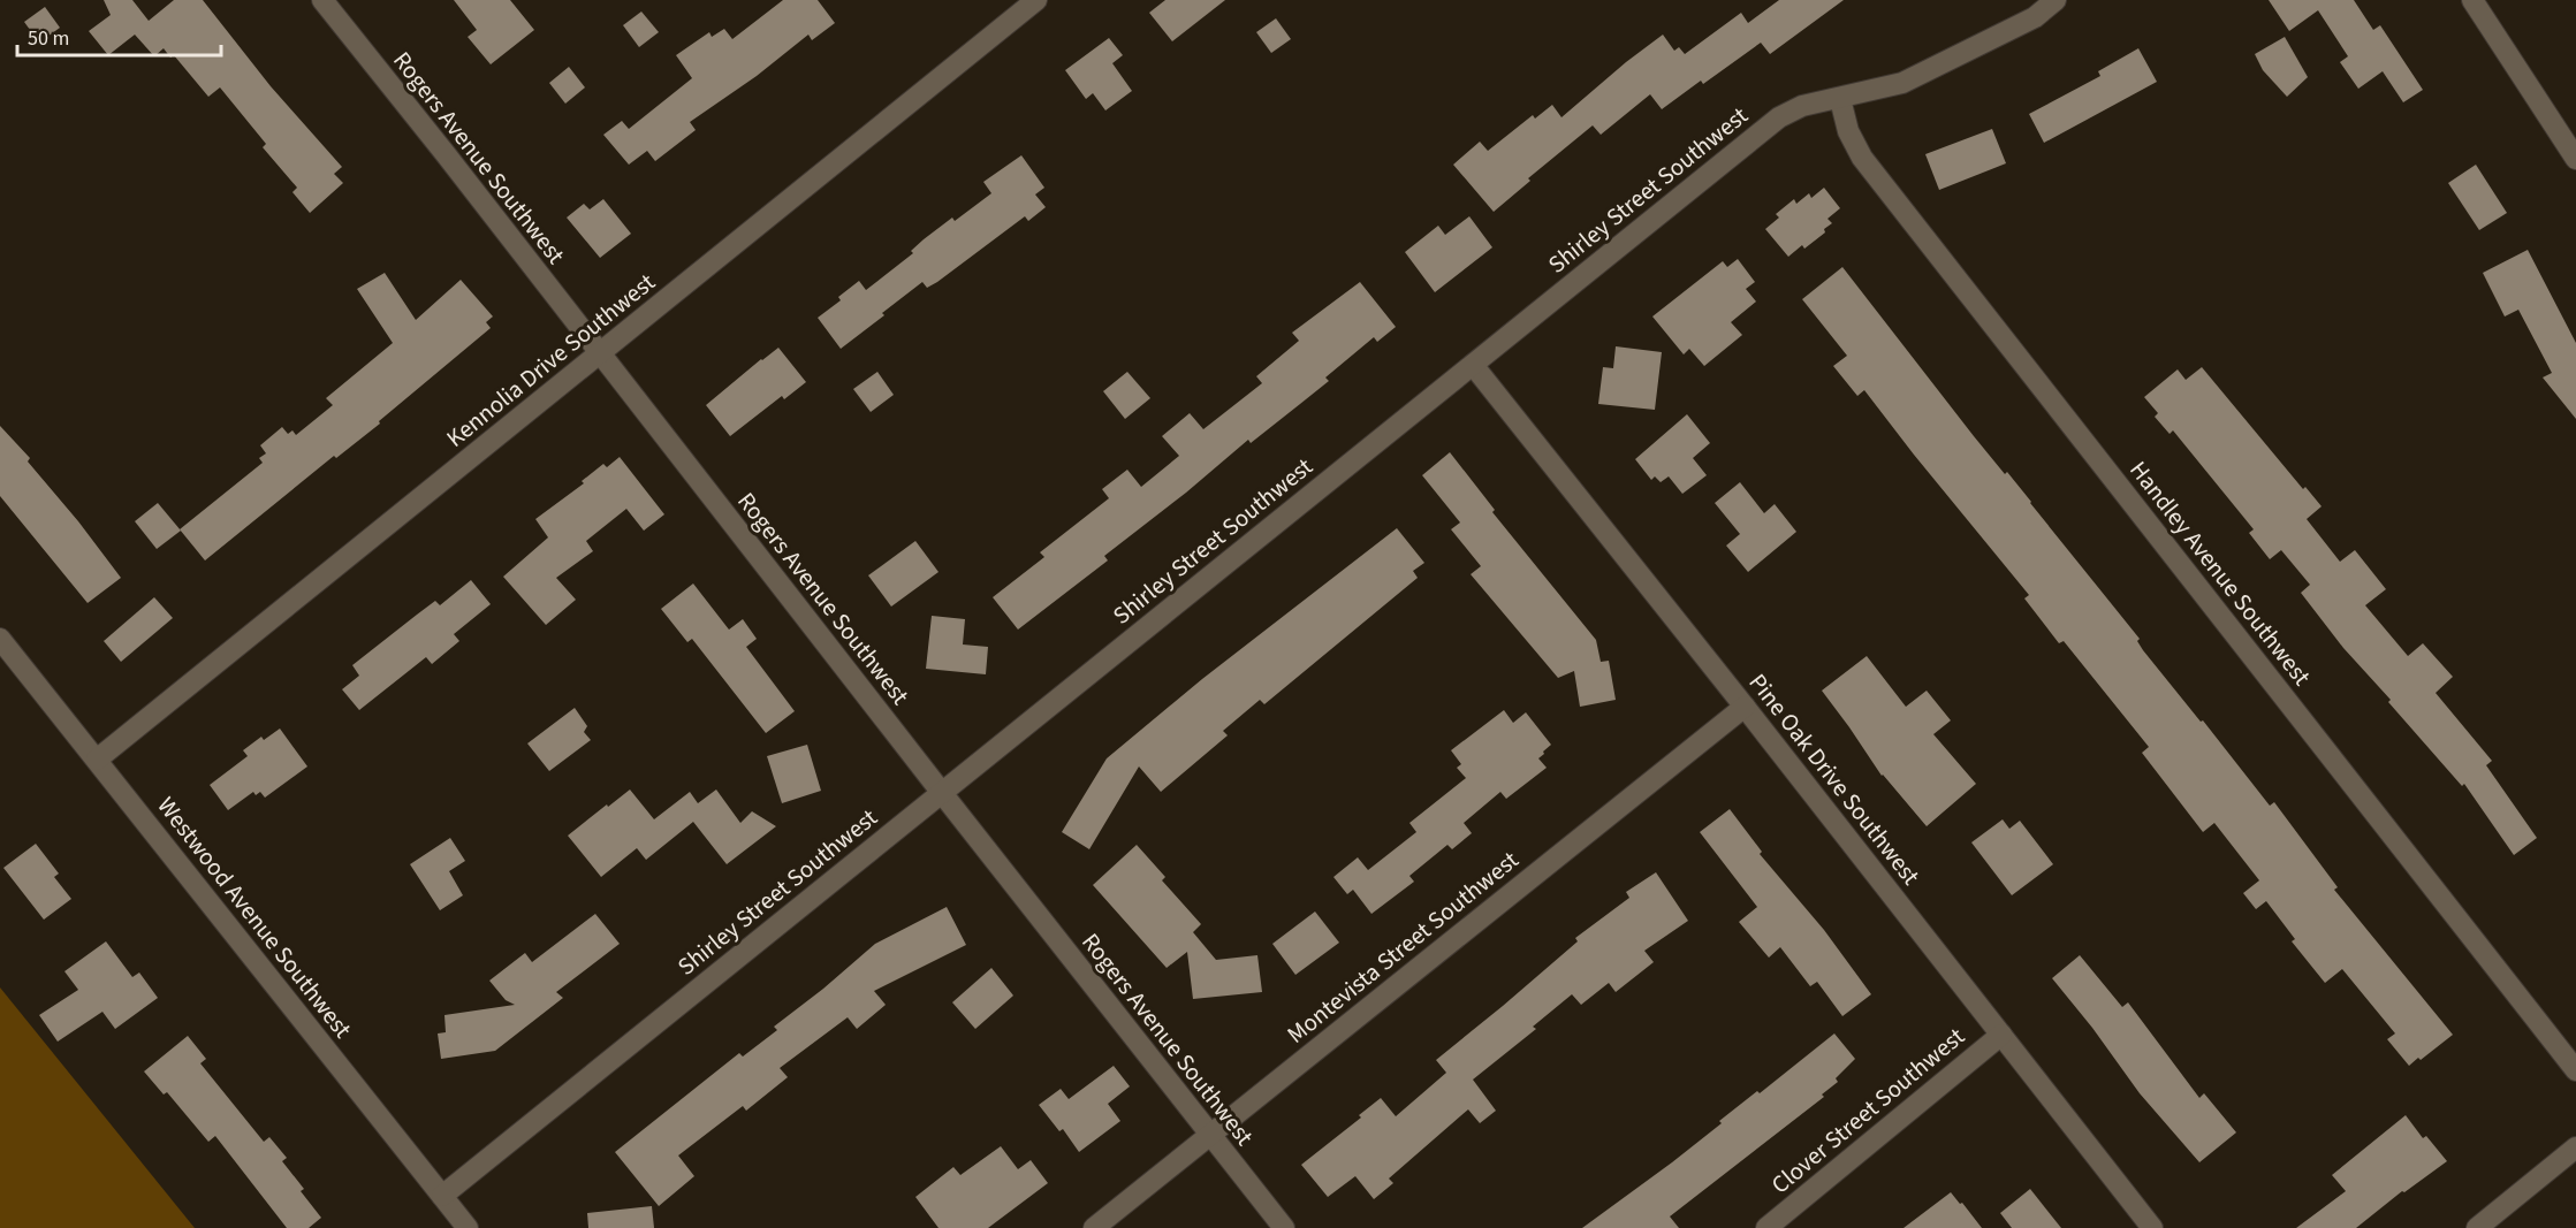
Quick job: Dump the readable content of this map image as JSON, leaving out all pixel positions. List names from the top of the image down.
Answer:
{
  "streets": {
    "street": [
      "Rogers Avenue Southwest",
      "Shirley Street Southwest",
      "Kennolia Drive Southwest",
      "Handley Avenue Southwest",
      "Pine Oak Drive Southwest",
      "Westwood Avenue Southwest",
      "Montevista Street Southwest",
      "Clover Street Southwest"
    ]
  },
  "crossings": [
    ["Rogers Avenue Southwest", "Shirley Street Southwest"],
    ["Rogers Avenue Southwest", "Kennolia Drive Southwest"],
    ["Rogers Avenue Southwest", "Montevista Street Southwest"],
    ["Shirley Street Southwest", "Handley Avenue Southwest"],
    ["Shirley Street Southwest", "Pine Oak Drive Southwest"],
    ["Shirley Street Southwest", "Westwood Avenue Southwest"],
    ["Kennolia Drive Southwest", "Westwood Avenue Southwest"],
    ["Pine Oak Drive Southwest", "Montevista Street Southwest"],
    ["Pine Oak Drive Southwest", "Clover Street Southwest"]
  ],
  "scale_bar": "50 m"
}
